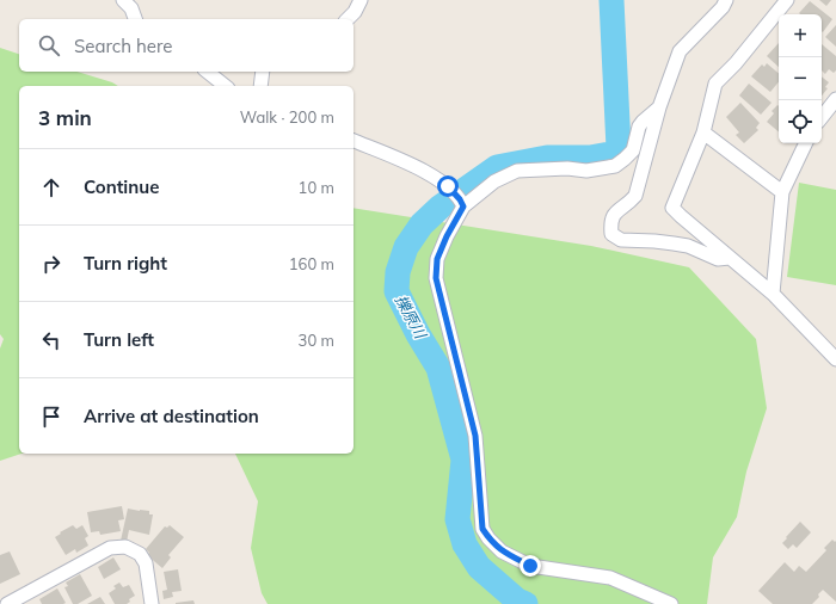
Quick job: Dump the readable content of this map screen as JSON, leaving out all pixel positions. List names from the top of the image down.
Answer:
{
  "water": ["擽原川"],
  "page": {
    "map_buttons": ["+", "−"],
    "search": "Search here",
    "heading": ["3 min", "Walk · 200 m"],
    "list": [
      ["Continue", "10 m"],
      ["Turn right", "160 m"],
      ["Turn left", "30 m"],
      "Arrive at destination"
    ]
  }
}
